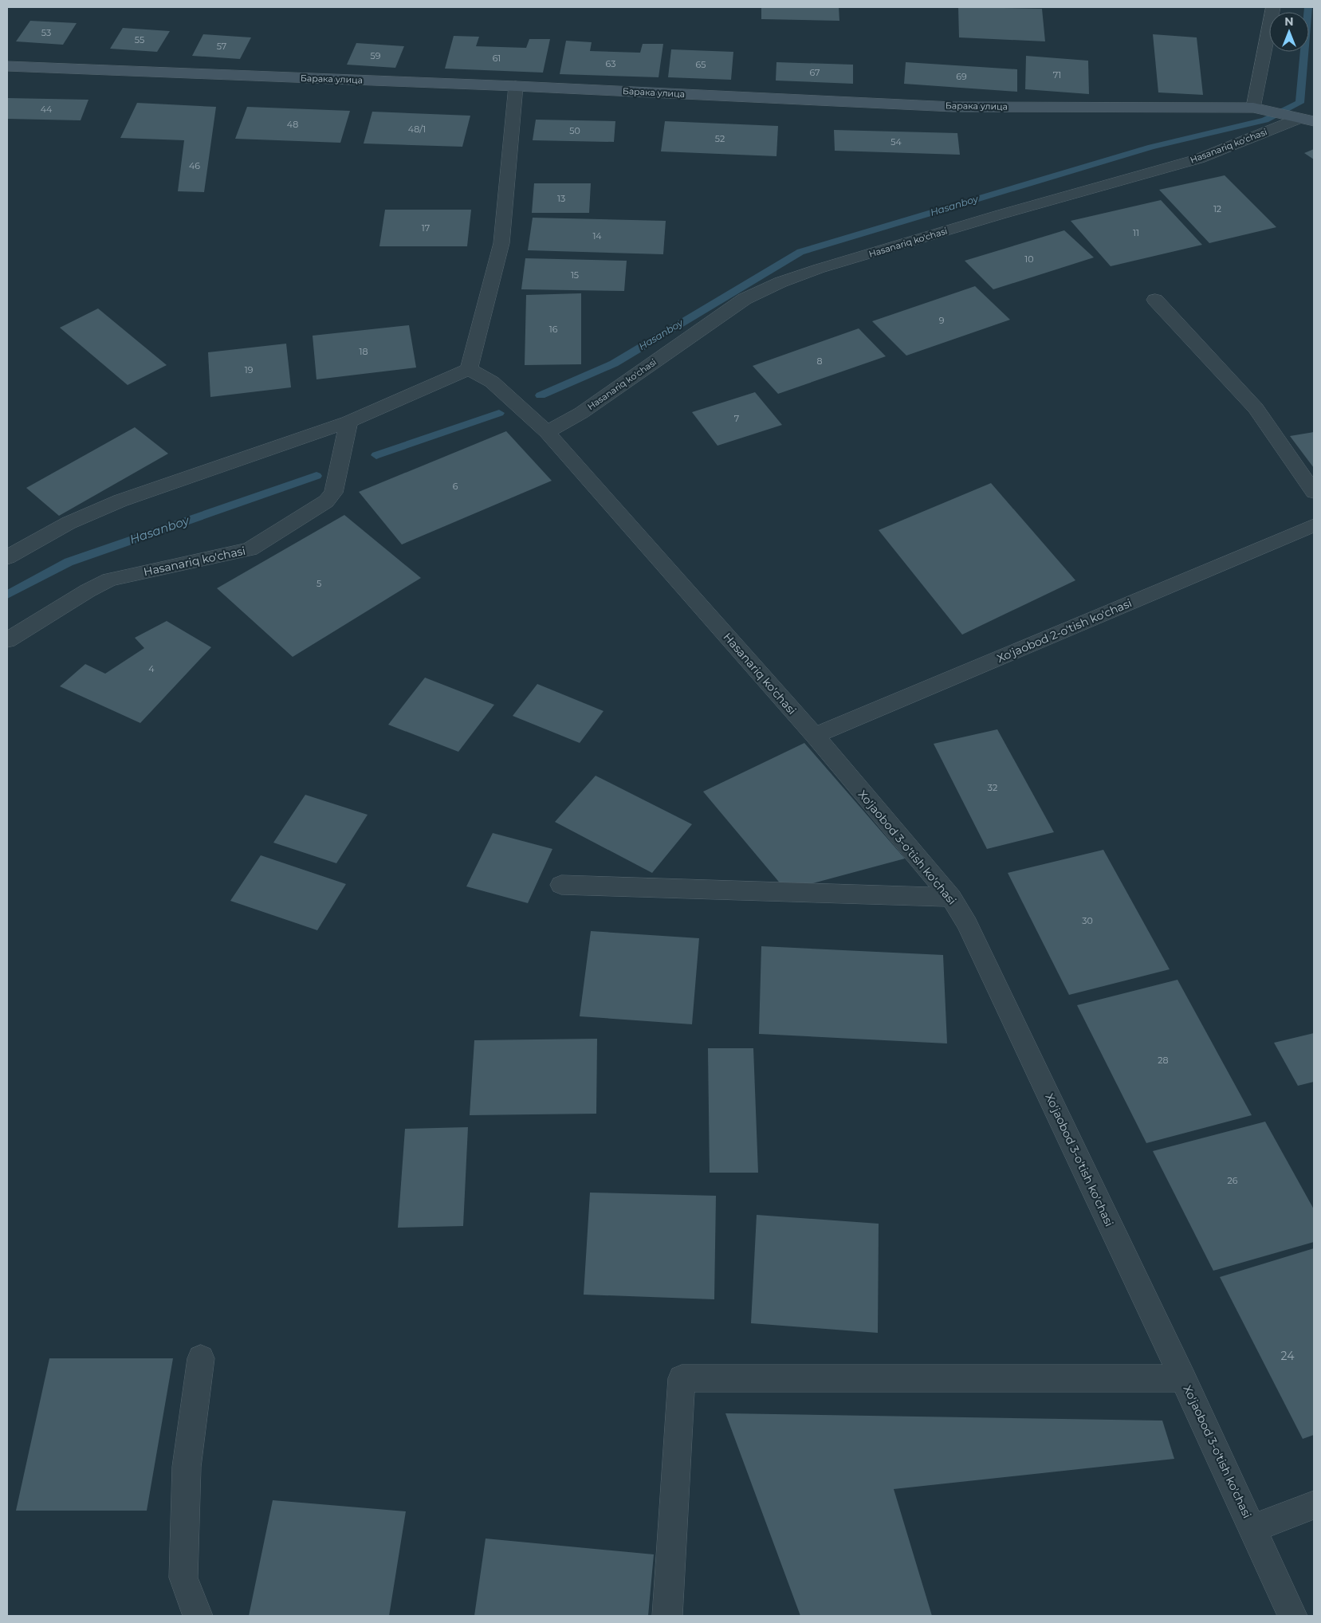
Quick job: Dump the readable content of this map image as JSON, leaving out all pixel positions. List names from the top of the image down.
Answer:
{
  "streets": {
    "main road": ["Барака улица"],
    "street": ["Hasanariq ko'chasi", "Xo'jaobod 2-o'tish ko'chasi", "Xo'jaobod 3-o'tish ko'chasi"]
  },
  "crossings": [
    ["Барака улица", "Hasanariq ko'chasi"],
    ["Hasanariq ko'chasi", "Xo'jaobod 2-o'tish ko'chasi"],
    ["Hasanariq ko'chasi", "Xo'jaobod 3-o'tish ko'chasi"],
    ["Xo'jaobod 2-o'tish ko'chasi", "Xo'jaobod 3-o'tish ko'chasi"]
  ],
  "water": ["Hasanboy"],
  "house_numbers": [
    "53",
    "55",
    "57",
    "59",
    "61",
    "63",
    "65",
    "67",
    "71",
    "69",
    "44",
    "48",
    "48/1",
    "50",
    "52",
    "54",
    "46",
    "13",
    "12",
    "17",
    "11",
    "14",
    "10",
    "15",
    "9",
    "16",
    "18",
    "8",
    "19",
    "7",
    "6",
    "5",
    "4",
    "32",
    "30",
    "28",
    "26",
    "24"
  ],
  "north": "top"
}
